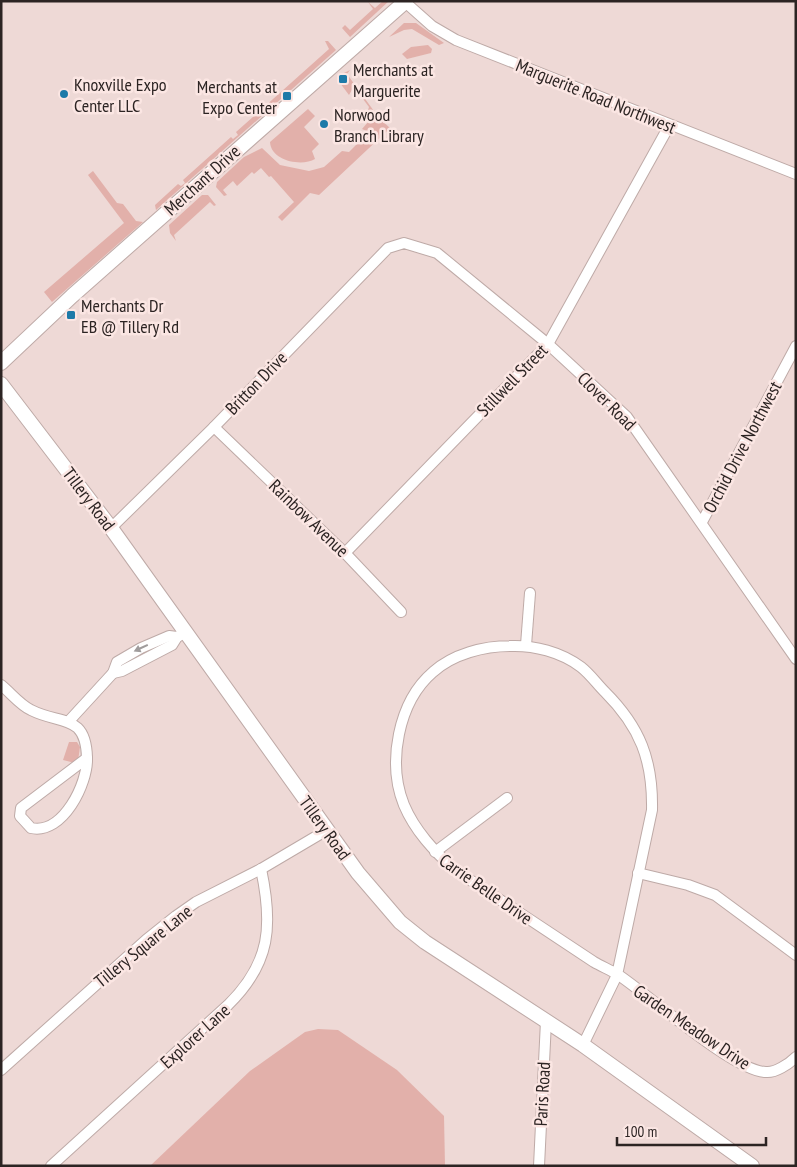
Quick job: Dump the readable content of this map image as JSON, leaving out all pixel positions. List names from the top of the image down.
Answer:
{
  "streets": {
    "street": [
      "Marguerite Road Northwest",
      "Merchant Drive",
      "Stillwell Street",
      "Britton Drive",
      "Clover Road",
      "Orchid Drive Northwest",
      "Tillery Road",
      "Rainbow Avenue",
      "Carrie Belle Drive",
      "Tillery Square Lane",
      "Garden Meadow Drive",
      "Explorer Lane",
      "Paris Road"
    ]
  },
  "crossings": [
    ["Marguerite Road Northwest", "Merchant Drive"],
    ["Marguerite Road Northwest", "Stillwell Street"],
    ["Stillwell Street", "Clover Road"],
    ["Stillwell Street", "Rainbow Avenue"],
    ["Britton Drive", "Clover Road"],
    ["Britton Drive", "Tillery Road"],
    ["Britton Drive", "Rainbow Avenue"],
    ["Clover Road", "Orchid Drive Northwest"],
    ["Tillery Road", "Carrie Belle Drive"],
    ["Tillery Road", "Tillery Square Lane"],
    ["Tillery Road", "Paris Road"],
    ["Carrie Belle Drive", "Garden Meadow Drive"],
    ["Tillery Square Lane", "Explorer Lane"]
  ],
  "places": {
    "transit": ["Merchants at Marguerite", "Merchants at Expo Center", "Merchants Dr EB @ Tillery Rd"],
    "other": ["Knoxville Expo Center LLC", "Norwood Branch Library"]
  },
  "scale_bar": "100 m"
}
